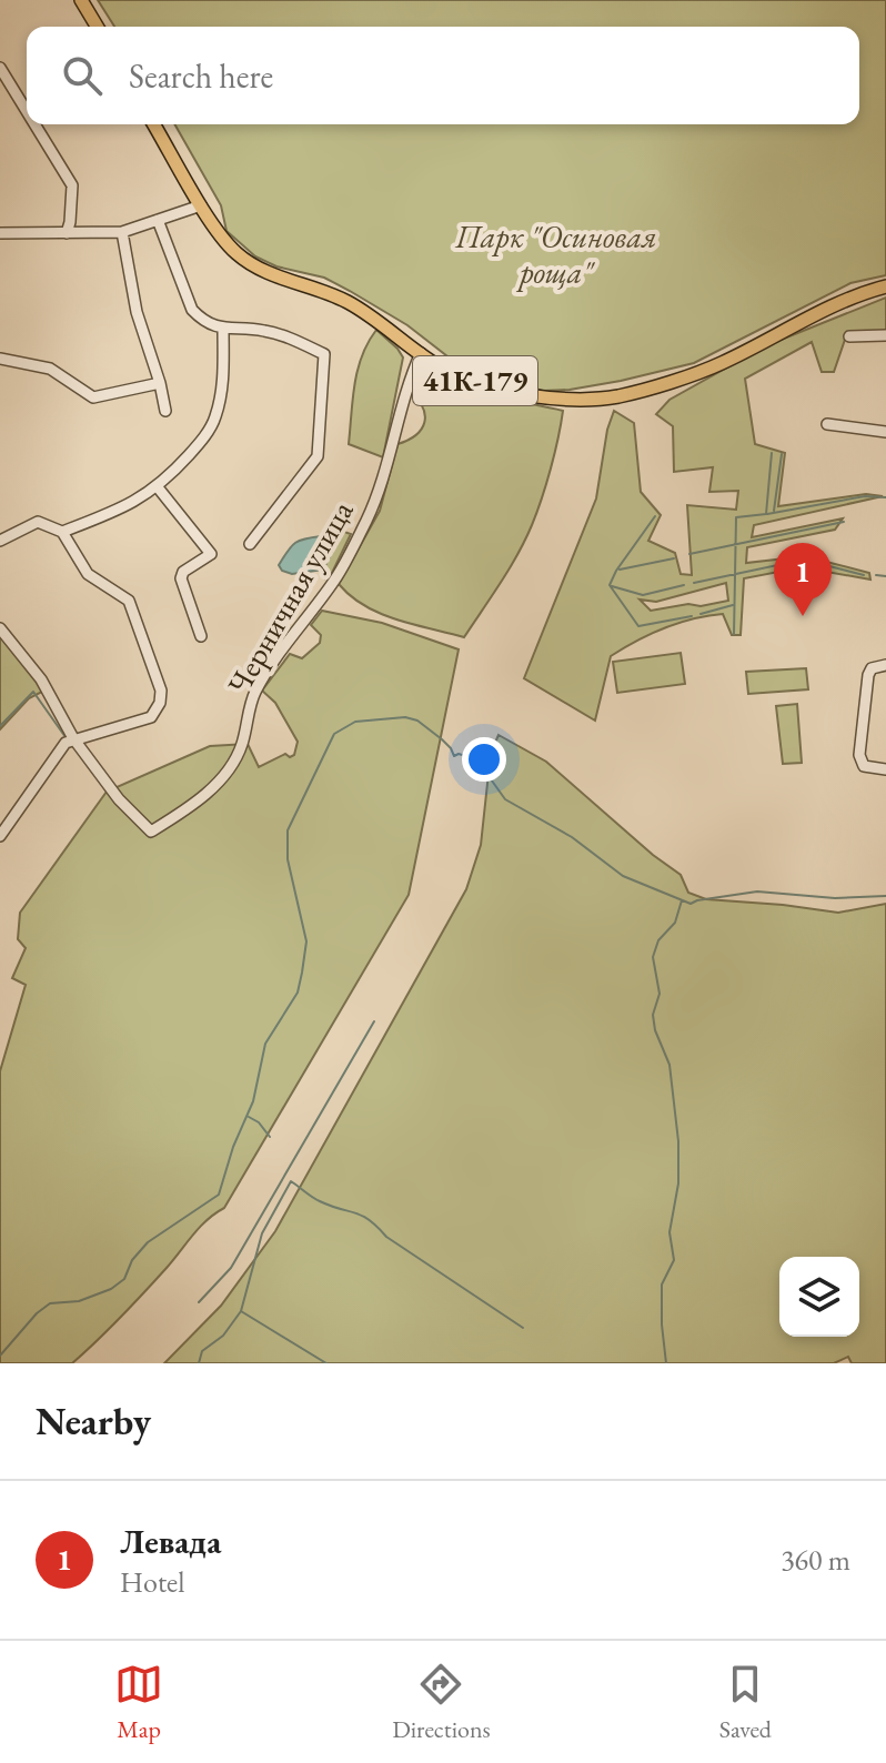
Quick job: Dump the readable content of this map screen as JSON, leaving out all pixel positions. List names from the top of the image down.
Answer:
{
  "streets": {
    "main road": ["41К-179"],
    "street": ["Черничная улица"]
  },
  "crossings": [
    ["41К-179", "Черничная улица"]
  ],
  "parks": ["Парк \"Осиновая роща\""],
  "page": {
    "search": "Search here",
    "pins": "1",
    "heading": "Nearby",
    "list": [
      {
        "mark": "1",
        "name": "Левада",
        "note": "Hotel",
        "value": "360 m"
      }
    ],
    "nav": ["Map", "Directions", "Saved"]
  }
}
